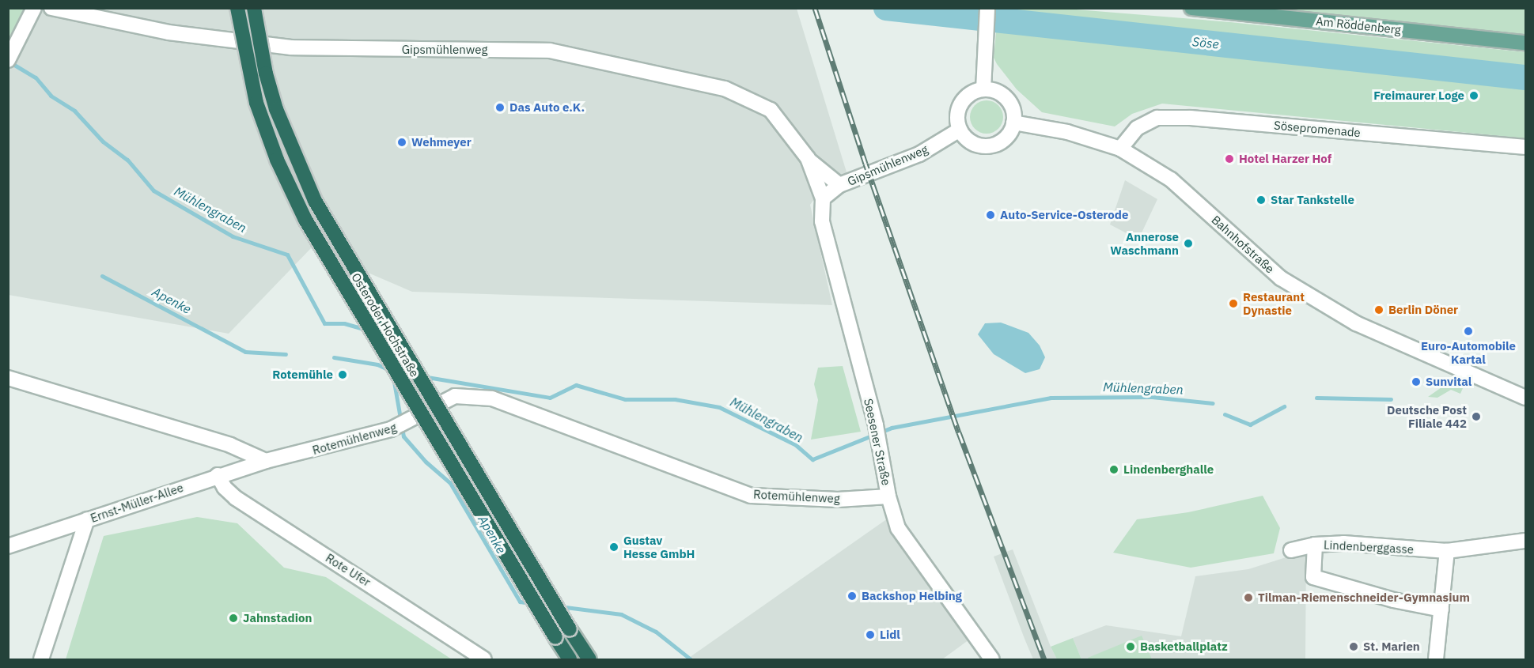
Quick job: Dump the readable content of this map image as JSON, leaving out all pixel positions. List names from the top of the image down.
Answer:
{
  "streets": {
    "highway": ["Osteroder Hochstraße"],
    "main road": ["Am Röddenberg"],
    "street": [
      "Gipsmühlenweg",
      "Sösepromenade",
      "Bahnhofstraße",
      "Rotemühlenweg",
      "Seesener Straße",
      "Ernst-Müller-Allee",
      "Lindenberggasse",
      "Rote Ufer"
    ]
  },
  "crossings": [
    ["Gipsmühlenweg", "Bahnhofstraße"],
    ["Gipsmühlenweg", "Seesener Straße"],
    ["Sösepromenade", "Bahnhofstraße"],
    ["Rotemühlenweg", "Seesener Straße"],
    ["Rotemühlenweg", "Ernst-Müller-Allee"],
    ["Ernst-Müller-Allee", "Rote Ufer"]
  ],
  "water": ["Söse", "Mühlengraben", "Apenke"],
  "places": [
    "Freimaurer Loge",
    "Das Auto e.K.",
    "Wehmeyer",
    "Hotel Harzer Hof",
    "Star Tankstelle",
    "Auto-Service-Osterode",
    "Annerose Waschmann",
    "Restaurant Dynastie",
    "Berlin Döner",
    "Euro-Automobile Kartal",
    "Rotemühle",
    "Sunvital",
    "Deutsche Post Filiale 442",
    "Lindenberghalle",
    "Gustav Hesse GmbH",
    "Backshop Helbing",
    "Tilman-Riemenschneider-Gymnasium",
    "Jahnstadion",
    "Lidl",
    "Basketballplatz",
    "St. Marien"
  ]
}
